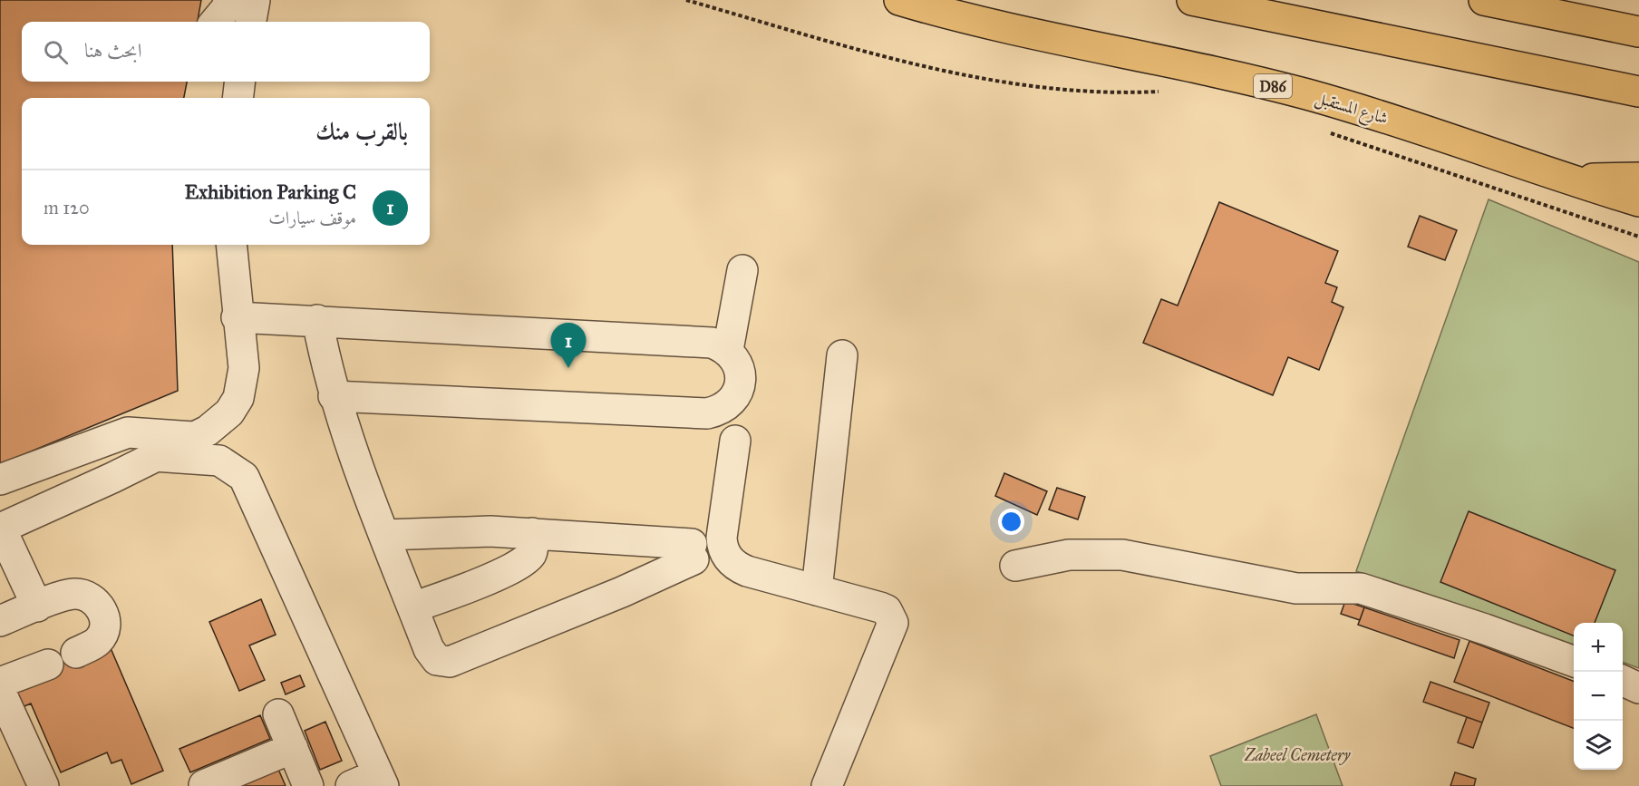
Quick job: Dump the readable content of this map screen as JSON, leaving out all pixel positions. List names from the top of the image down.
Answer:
{
  "streets": {
    "main road": ["D86", "شارع المستقبل"]
  },
  "parks": ["Zabeel Cemetery"],
  "page": {
    "search": "ابحث هنا",
    "heading": "بالقرب منك",
    "list": [
      {
        "mark": "1",
        "name": "Exhibition Parking C",
        "note": "موقف سيارات",
        "value": "120 m"
      }
    ],
    "pins": "1",
    "map_buttons": ["+", "−"]
  }
}
